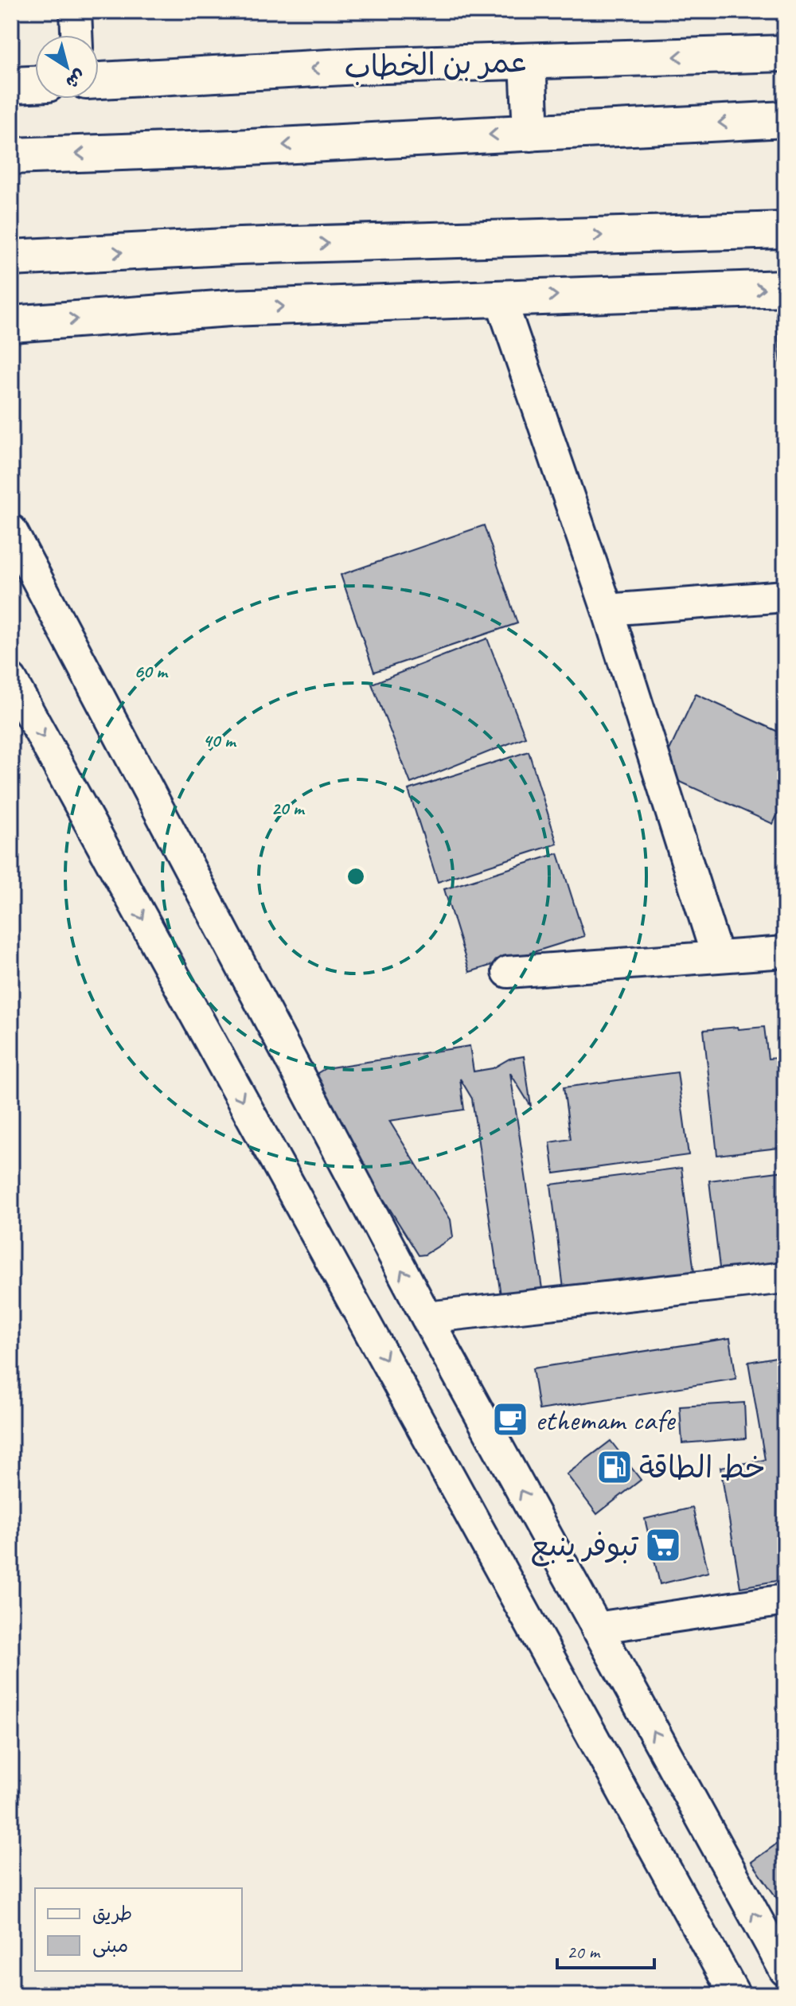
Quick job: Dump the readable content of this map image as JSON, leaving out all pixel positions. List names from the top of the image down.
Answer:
{
  "streets": {
    "main road": ["عمر بن الخطاب"]
  },
  "places": {
    "cafe": ["ethemam cafe"],
    "fuel station": ["خط الطاقة"],
    "supermarket": ["تبوفر ينبع"]
  },
  "legend": ["طريق", "مبنى"],
  "scale_bar": "20 m",
  "north": "bottom right",
  "rings": ["60 m", "40 m", "20 m"]
}
